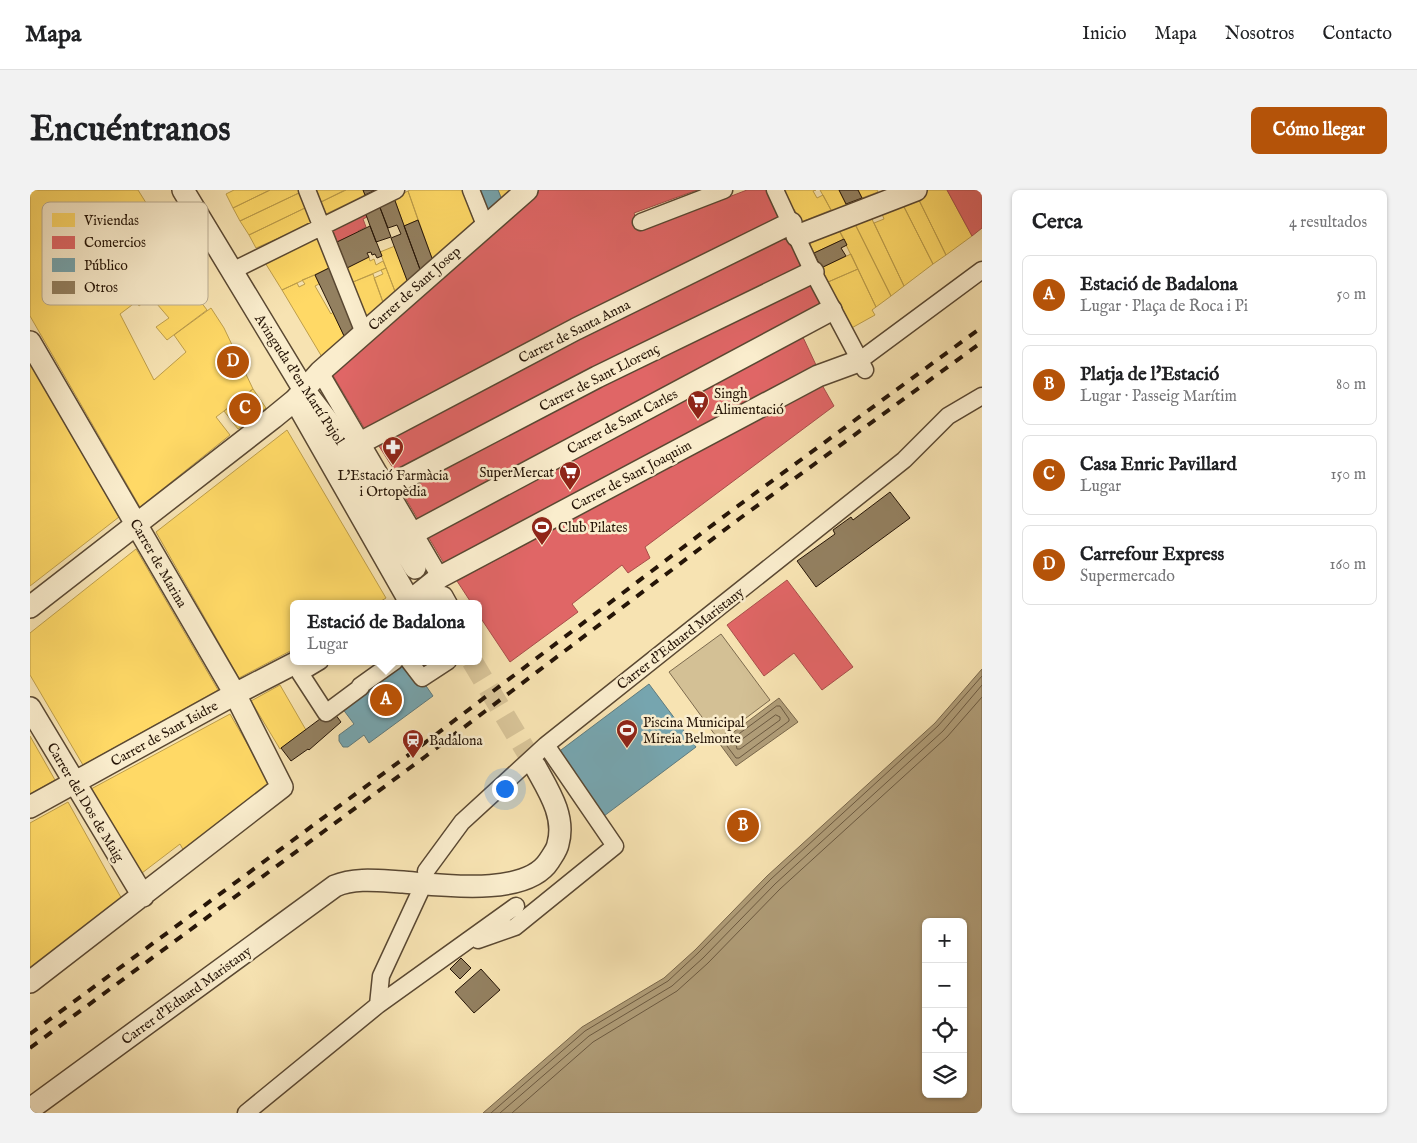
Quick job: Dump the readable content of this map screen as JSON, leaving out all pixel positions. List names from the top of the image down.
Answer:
{
  "streets": {
    "street": [
      "Carrer de Sant Josep",
      "Carrer de Santa Anna",
      "Carrer de Sant Llorenç",
      "Avinguda d'en Martí Pujol",
      "Carrer de Sant Carles",
      "Carrer de Sant Joaquim",
      "Carrer de Marina",
      "Carrer d'Eduard Maristany",
      "Carrer de Sant Isidre",
      "Carrer del Dos de Maig"
    ]
  },
  "crossings": [
    ["Carrer de Sant Josep", "Avinguda d'en Martí Pujol"],
    ["Carrer de Sant Josep", "Carrer de Marina"],
    ["Carrer de Santa Anna", "Avinguda d'en Martí Pujol"],
    ["Carrer de Sant Llorenç", "Avinguda d'en Martí Pujol"],
    ["Avinguda d'en Martí Pujol", "Carrer de Sant Carles"],
    ["Avinguda d'en Martí Pujol", "Carrer de Sant Joaquim"],
    ["Carrer de Marina", "Carrer de Sant Isidre"],
    ["Carrer de Marina", "Carrer del Dos de Maig"],
    ["Carrer de Sant Isidre", "Carrer del Dos de Maig"]
  ],
  "places": {
    "supermarket": ["Singh Alimentació", "SuperMercat"],
    "pharmacy": ["L'Estació Farmàcia i Ortopèdia"],
    "sports": ["Club Pilates", "Piscina Municipal Mireia Belmonte"],
    "station": ["Badalona"]
  },
  "legend": [
    "Viviendas",
    "Comercios",
    "Público",
    "Otros"
  ],
  "page": {
    "header": "Mapa",
    "nav": [
      "Inicio",
      "Mapa",
      "Nosotros",
      "Contacto"
    ],
    "buttons": "Cómo llegar",
    "title": "Encuéntranos",
    "heading": ["Cerca", "4 resultados"],
    "list": [
      {
        "mark": "A",
        "name": "Estació de Badalona",
        "note": "Lugar · Plaça de Roca i Pi",
        "value": "50 m"
      },
      {
        "mark": "B",
        "name": "Platja de l'Estació",
        "note": "Lugar · Passeig Marítim",
        "value": "80 m"
      },
      {
        "mark": "C",
        "name": "Casa Enric Pavillard",
        "note": "Lugar",
        "value": "150 m"
      },
      {
        "mark": "D",
        "name": "Carrefour Express",
        "note": "Supermercado",
        "value": "160 m"
      }
    ],
    "pins": [
      "D",
      "C",
      "A",
      "B"
    ],
    "popup": ["Estació de Badalona", "Lugar"],
    "map_buttons": ["+", "−"]
  }
}
